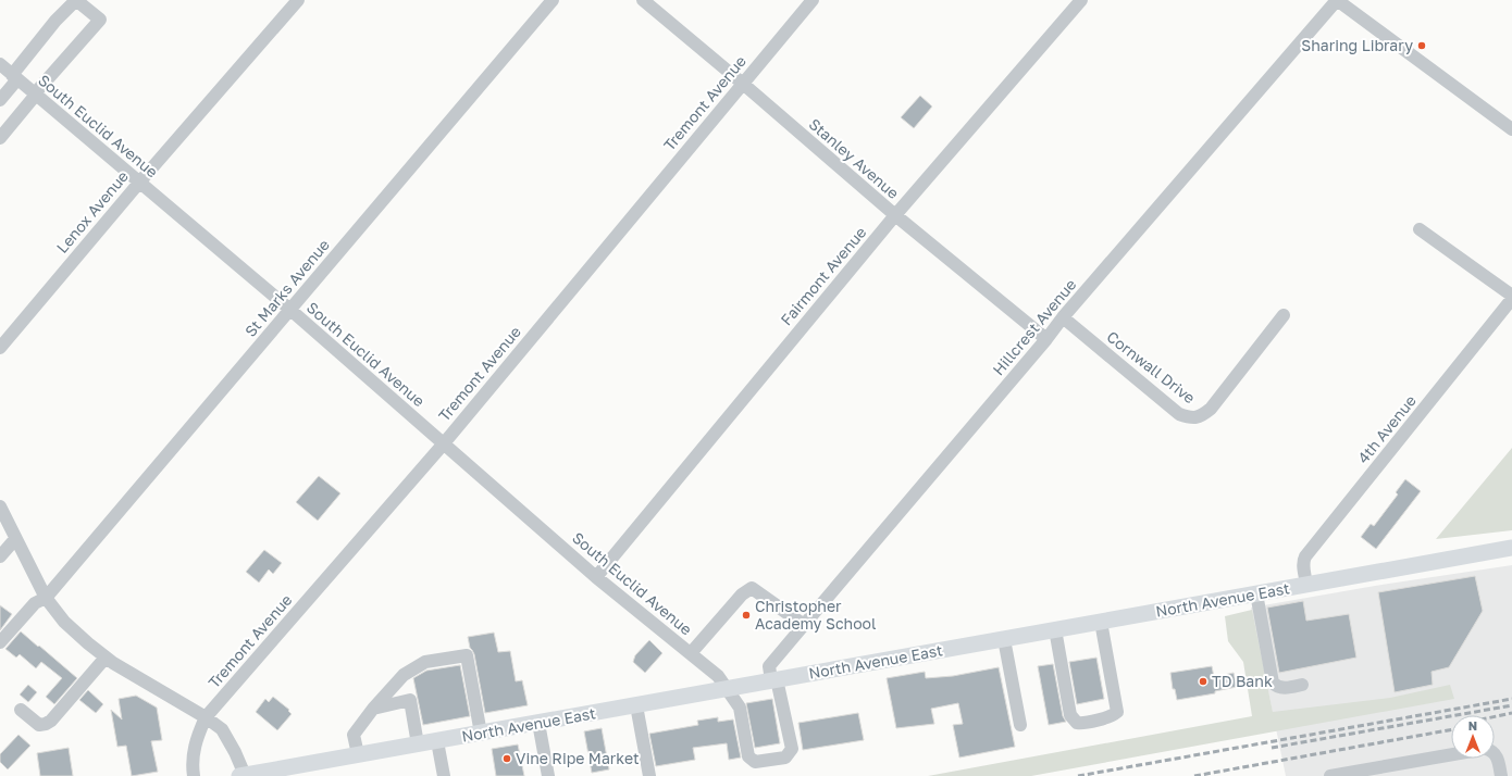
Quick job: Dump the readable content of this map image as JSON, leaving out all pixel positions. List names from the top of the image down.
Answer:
{
  "streets": {
    "main road": ["North Avenue East"],
    "street": [
      "Tremont Avenue",
      "South Euclid Avenue",
      "Stanley Avenue",
      "Lenox Avenue",
      "Fairmont Avenue",
      "St Marks Avenue",
      "Hillcrest Avenue",
      "Cornwall Drive",
      "4th Avenue"
    ]
  },
  "crossings": [
    ["Tremont Avenue", "South Euclid Avenue"],
    ["Tremont Avenue", "Stanley Avenue"],
    ["South Euclid Avenue", "Lenox Avenue"],
    ["South Euclid Avenue", "Fairmont Avenue"],
    ["South Euclid Avenue", "St Marks Avenue"],
    ["South Euclid Avenue", "Hillcrest Avenue"],
    ["South Euclid Avenue", "North Avenue East"],
    ["Stanley Avenue", "Fairmont Avenue"],
    ["Stanley Avenue", "Hillcrest Avenue"],
    ["Hillcrest Avenue", "Cornwall Drive"],
    ["Hillcrest Avenue", "North Avenue East"],
    ["4th Avenue", "North Avenue East"]
  ],
  "places": [
    "Sharing Library",
    "Christopher Academy School",
    "TD Bank",
    "Vine Ripe Market"
  ],
  "north": "top"
}
